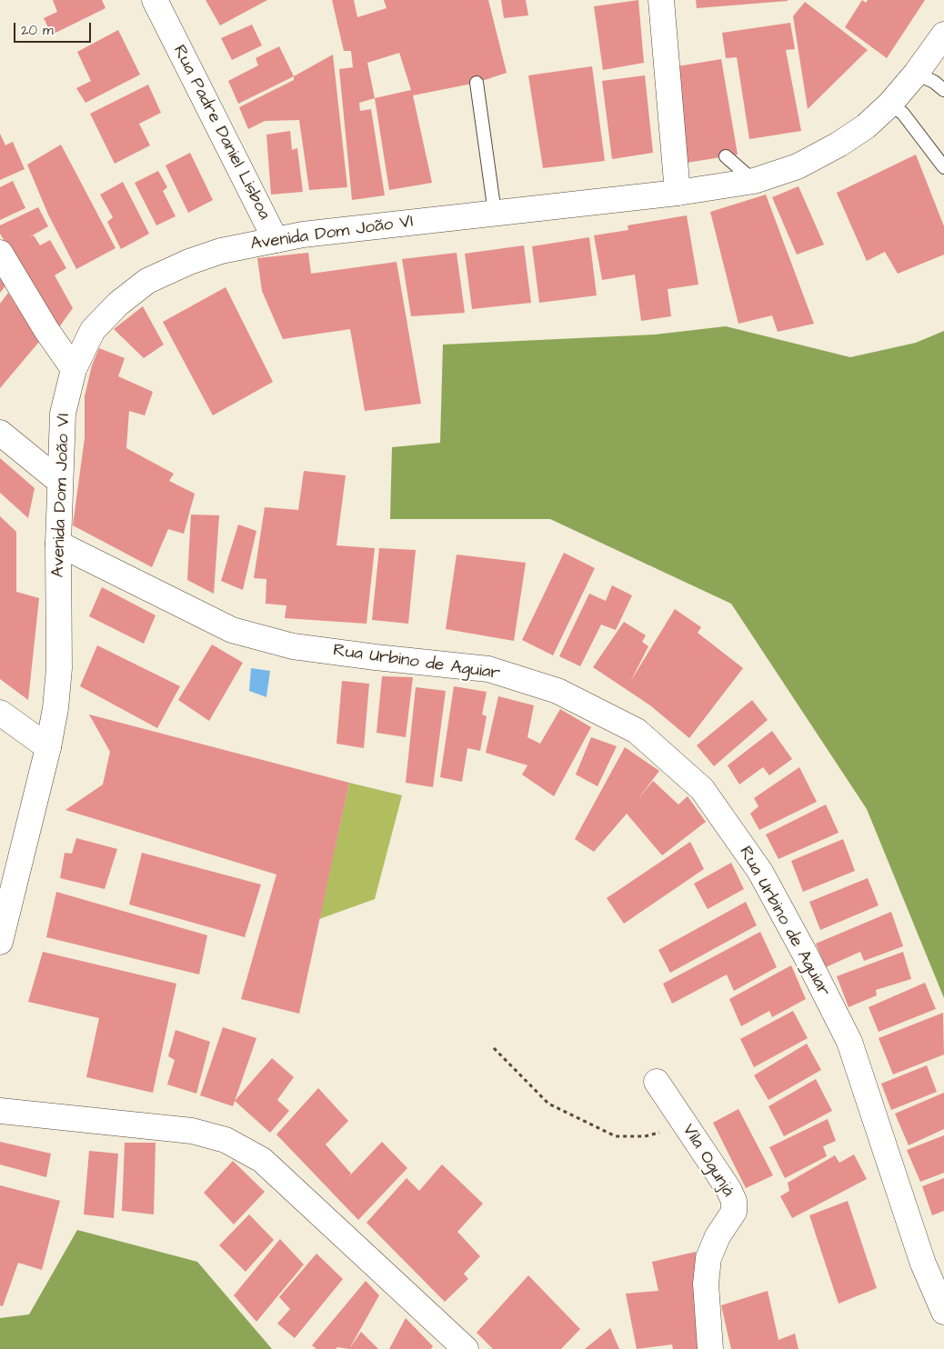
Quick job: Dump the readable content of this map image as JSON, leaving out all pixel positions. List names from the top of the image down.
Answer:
{
  "streets": {
    "street": [
      "Rua Padre Daniel Lisboa",
      "Avenida Dom João VI",
      "Rua Urbino de Aguiar",
      "Vila Ogunjá"
    ]
  },
  "crossings": [
    ["Rua Padre Daniel Lisboa", "Avenida Dom João VI"],
    ["Avenida Dom João VI", "Rua Urbino de Aguiar"]
  ],
  "scale_bar": "20 m"
}
